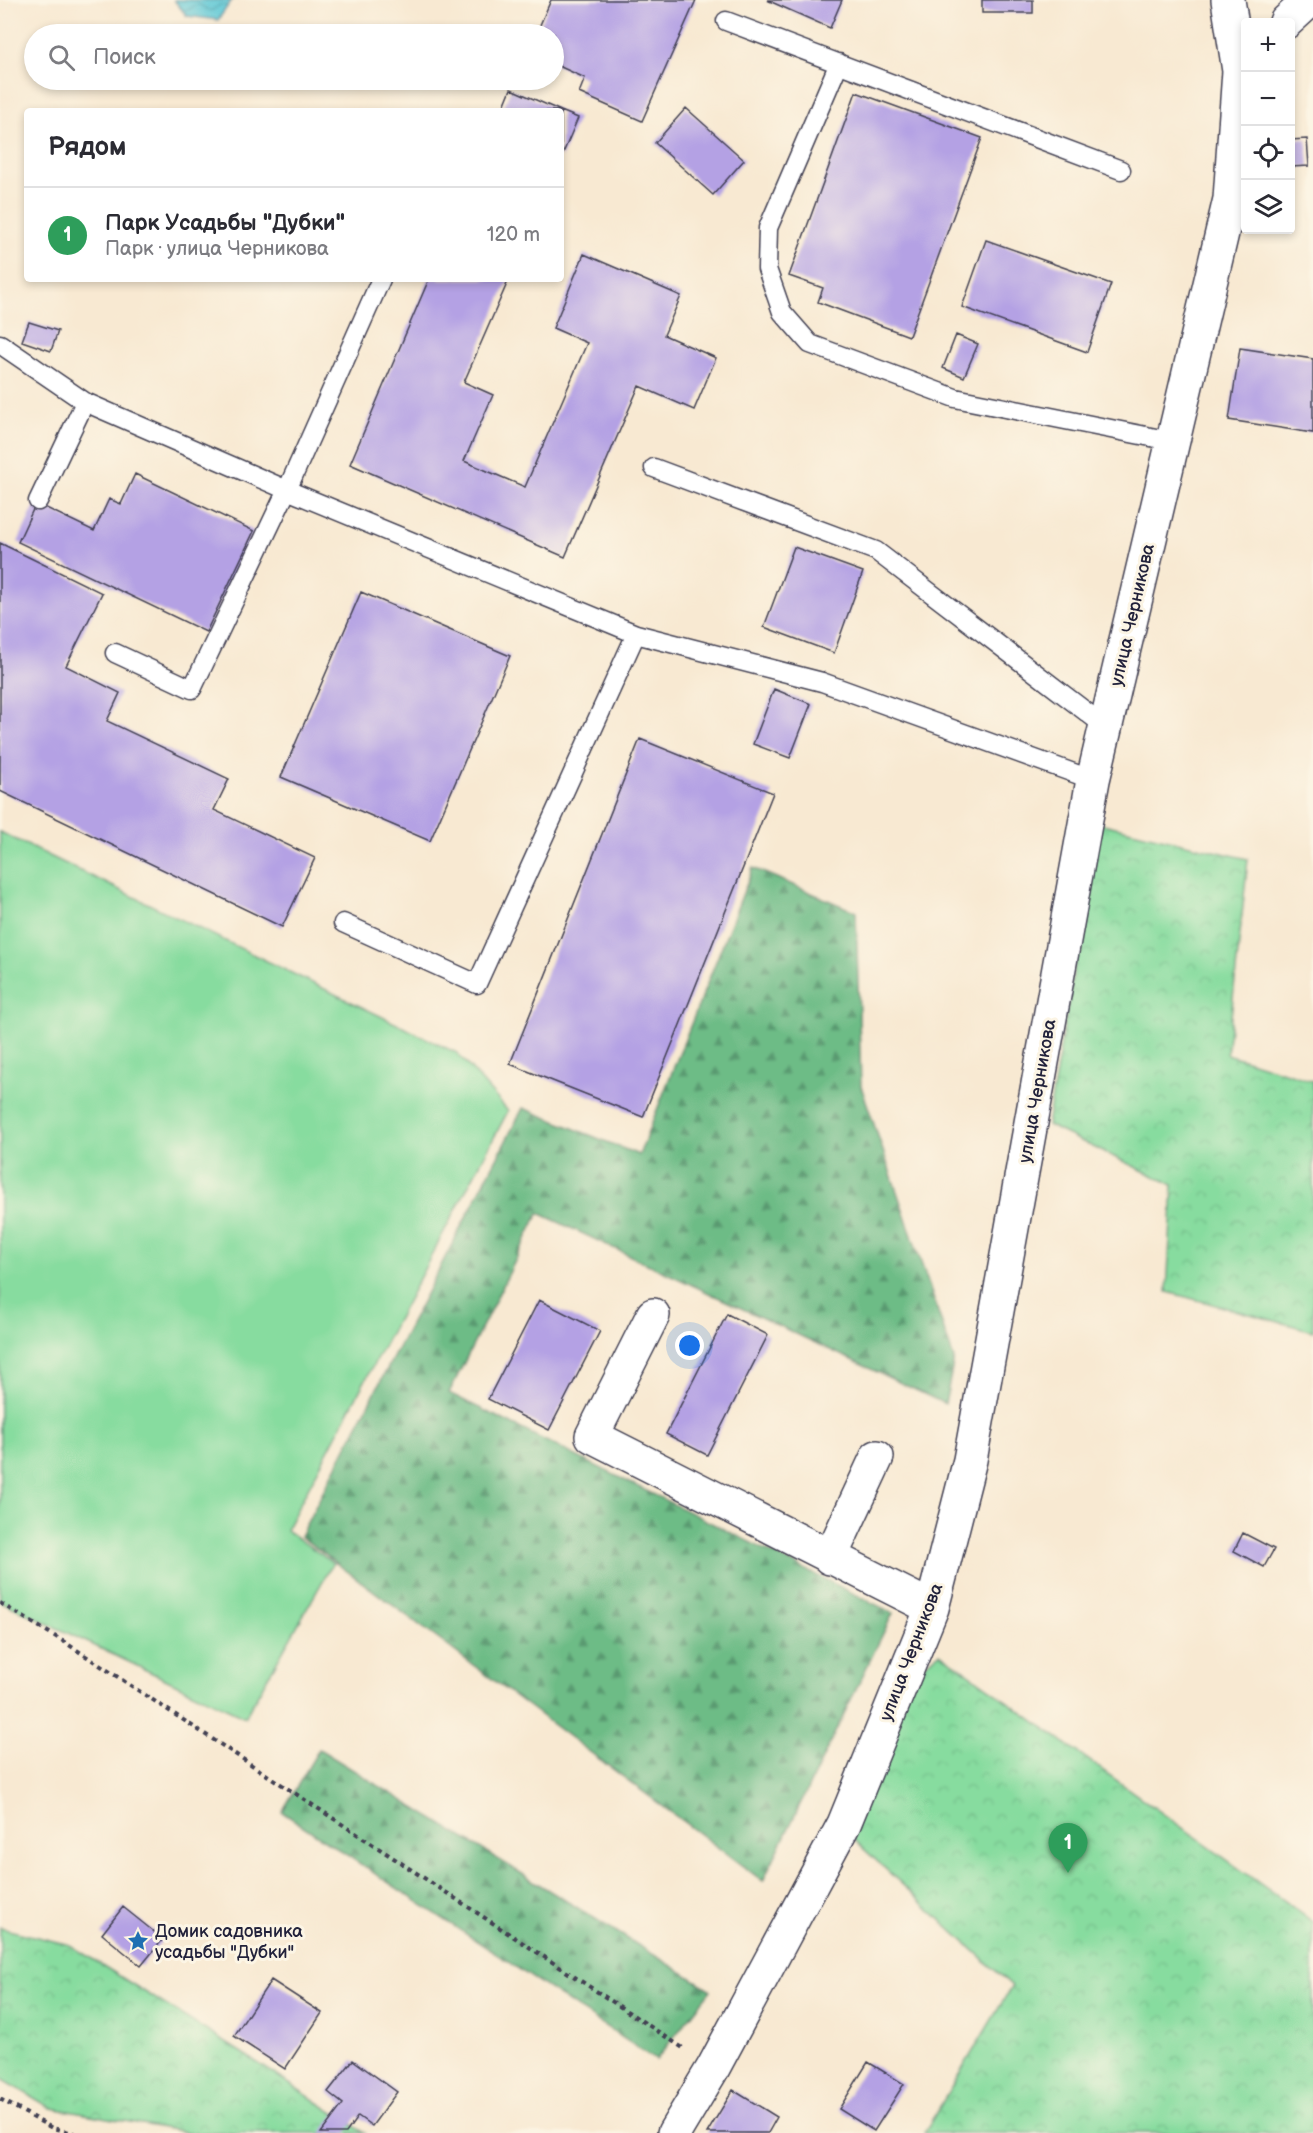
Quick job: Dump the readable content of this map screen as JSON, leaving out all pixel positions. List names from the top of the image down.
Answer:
{
  "streets": {
    "street": ["улица Черникова"]
  },
  "places": {
    "place": ["Домик садовника усадьбы \"Дубки\""]
  },
  "page": {
    "map_buttons": ["+", "−"],
    "search": "Поиск",
    "heading": "Рядом",
    "list": [
      {
        "mark": "1",
        "name": "Парк Усадьбы \"Дубки\"",
        "note": "Парк · улица Черникова",
        "value": "120 m"
      }
    ],
    "pins": "1"
  }
}
